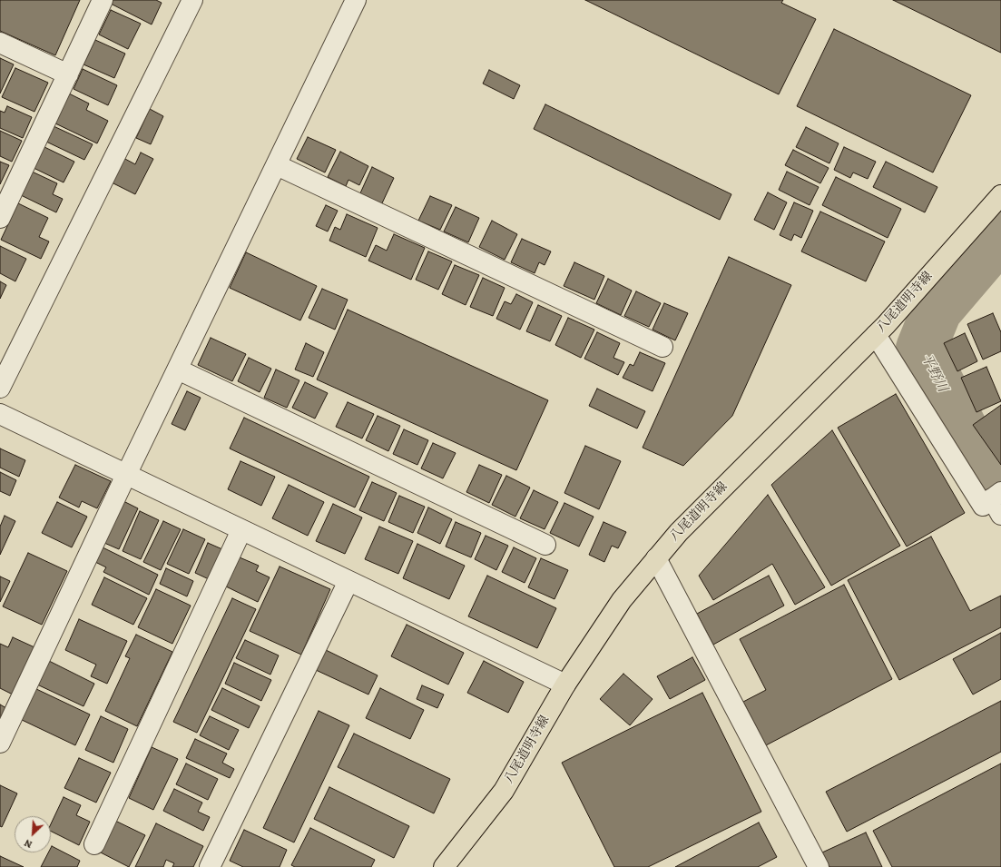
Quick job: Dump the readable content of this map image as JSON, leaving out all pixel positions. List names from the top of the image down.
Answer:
{
  "streets": {
    "main road": ["八尾道明寺線"]
  },
  "water": ["平野川"],
  "north": "bottom left"
}
